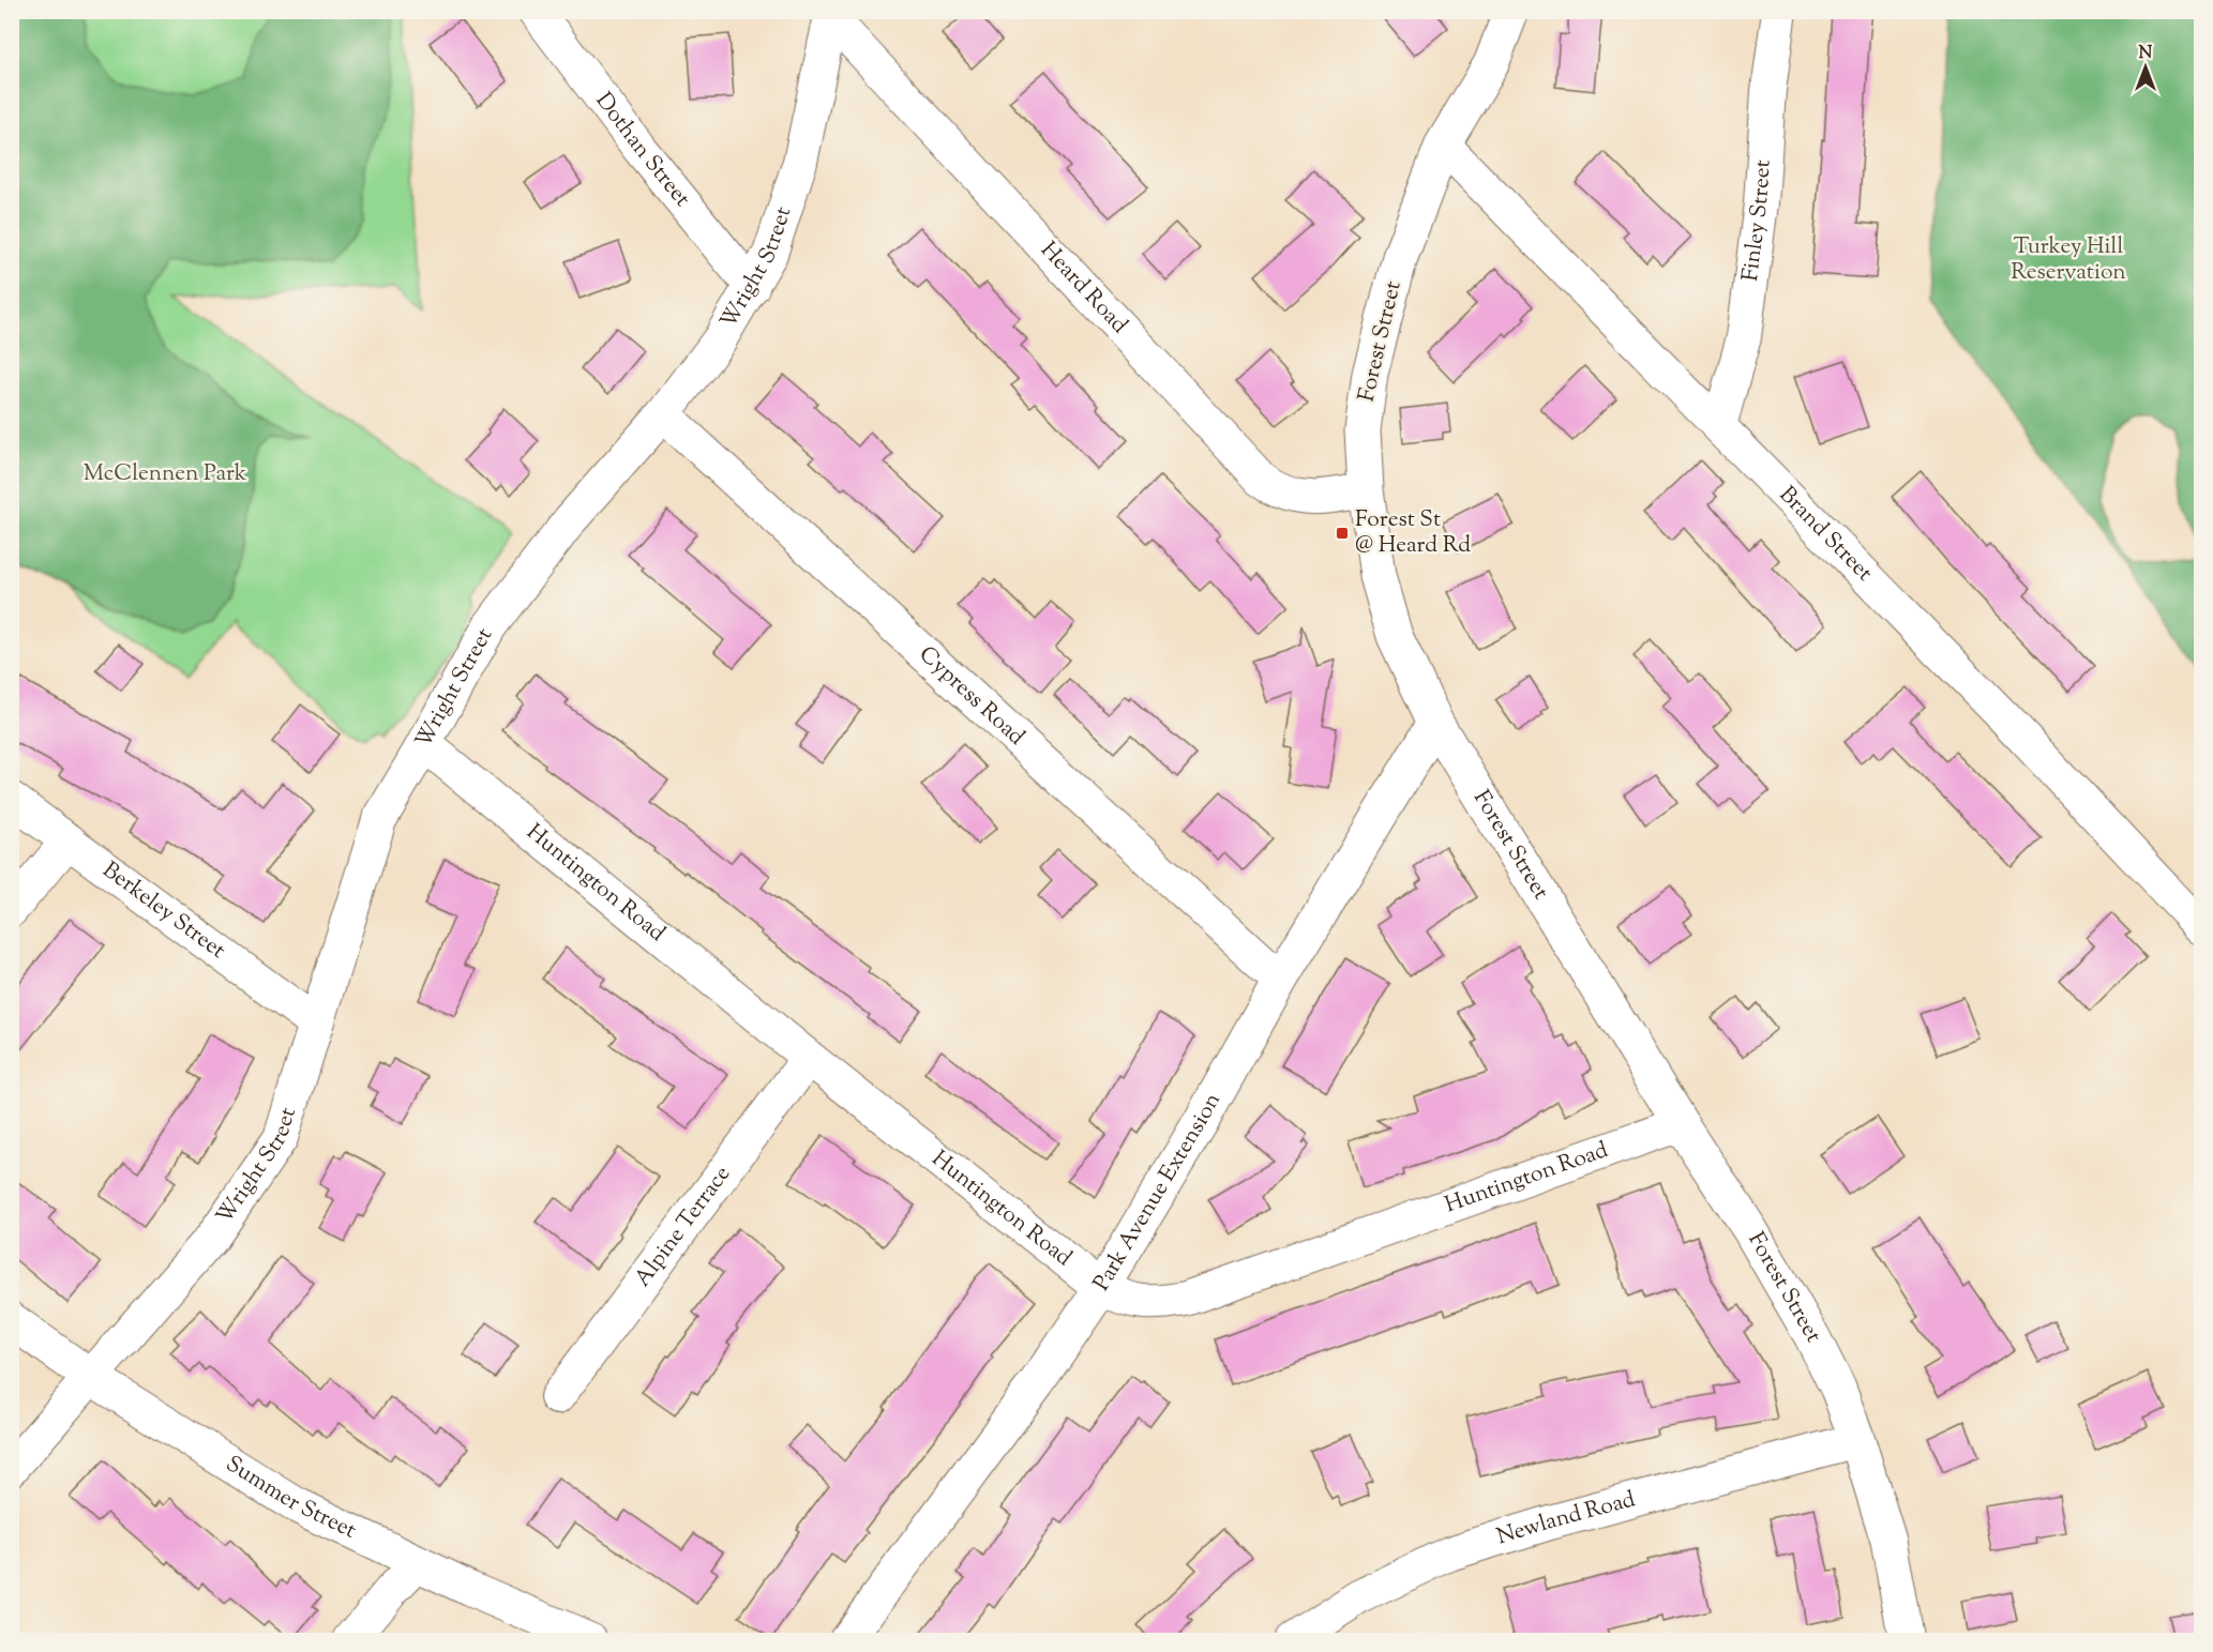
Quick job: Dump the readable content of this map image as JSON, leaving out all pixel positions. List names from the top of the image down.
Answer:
{
  "streets": {
    "main road": ["Forest Street", "Park Avenue Extension", "Summer Street"],
    "street": [
      "Dothan Street",
      "Finley Street",
      "Wright Street",
      "Heard Road",
      "Brand Street",
      "Cypress Road",
      "Huntington Road",
      "Berkeley Street",
      "Alpine Terrace",
      "Newland Road"
    ]
  },
  "crossings": [
    ["Dothan Street", "Wright Street"],
    ["Finley Street", "Brand Street"],
    ["Wright Street", "Heard Road"],
    ["Wright Street", "Cypress Road"],
    ["Wright Street", "Huntington Road"],
    ["Wright Street", "Berkeley Street"],
    ["Wright Street", "Summer Street"],
    ["Heard Road", "Forest Street"],
    ["Forest Street", "Brand Street"],
    ["Forest Street", "Huntington Road"],
    ["Forest Street", "Park Avenue Extension"],
    ["Forest Street", "Newland Road"],
    ["Cypress Road", "Park Avenue Extension"],
    ["Huntington Road", "Park Avenue Extension"],
    ["Huntington Road", "Alpine Terrace"]
  ],
  "parks": ["Turkey Hill Reservation", "McClennen Park"],
  "places": {
    "transit": ["Forest St @ Heard Rd"]
  },
  "north": "top"
}
